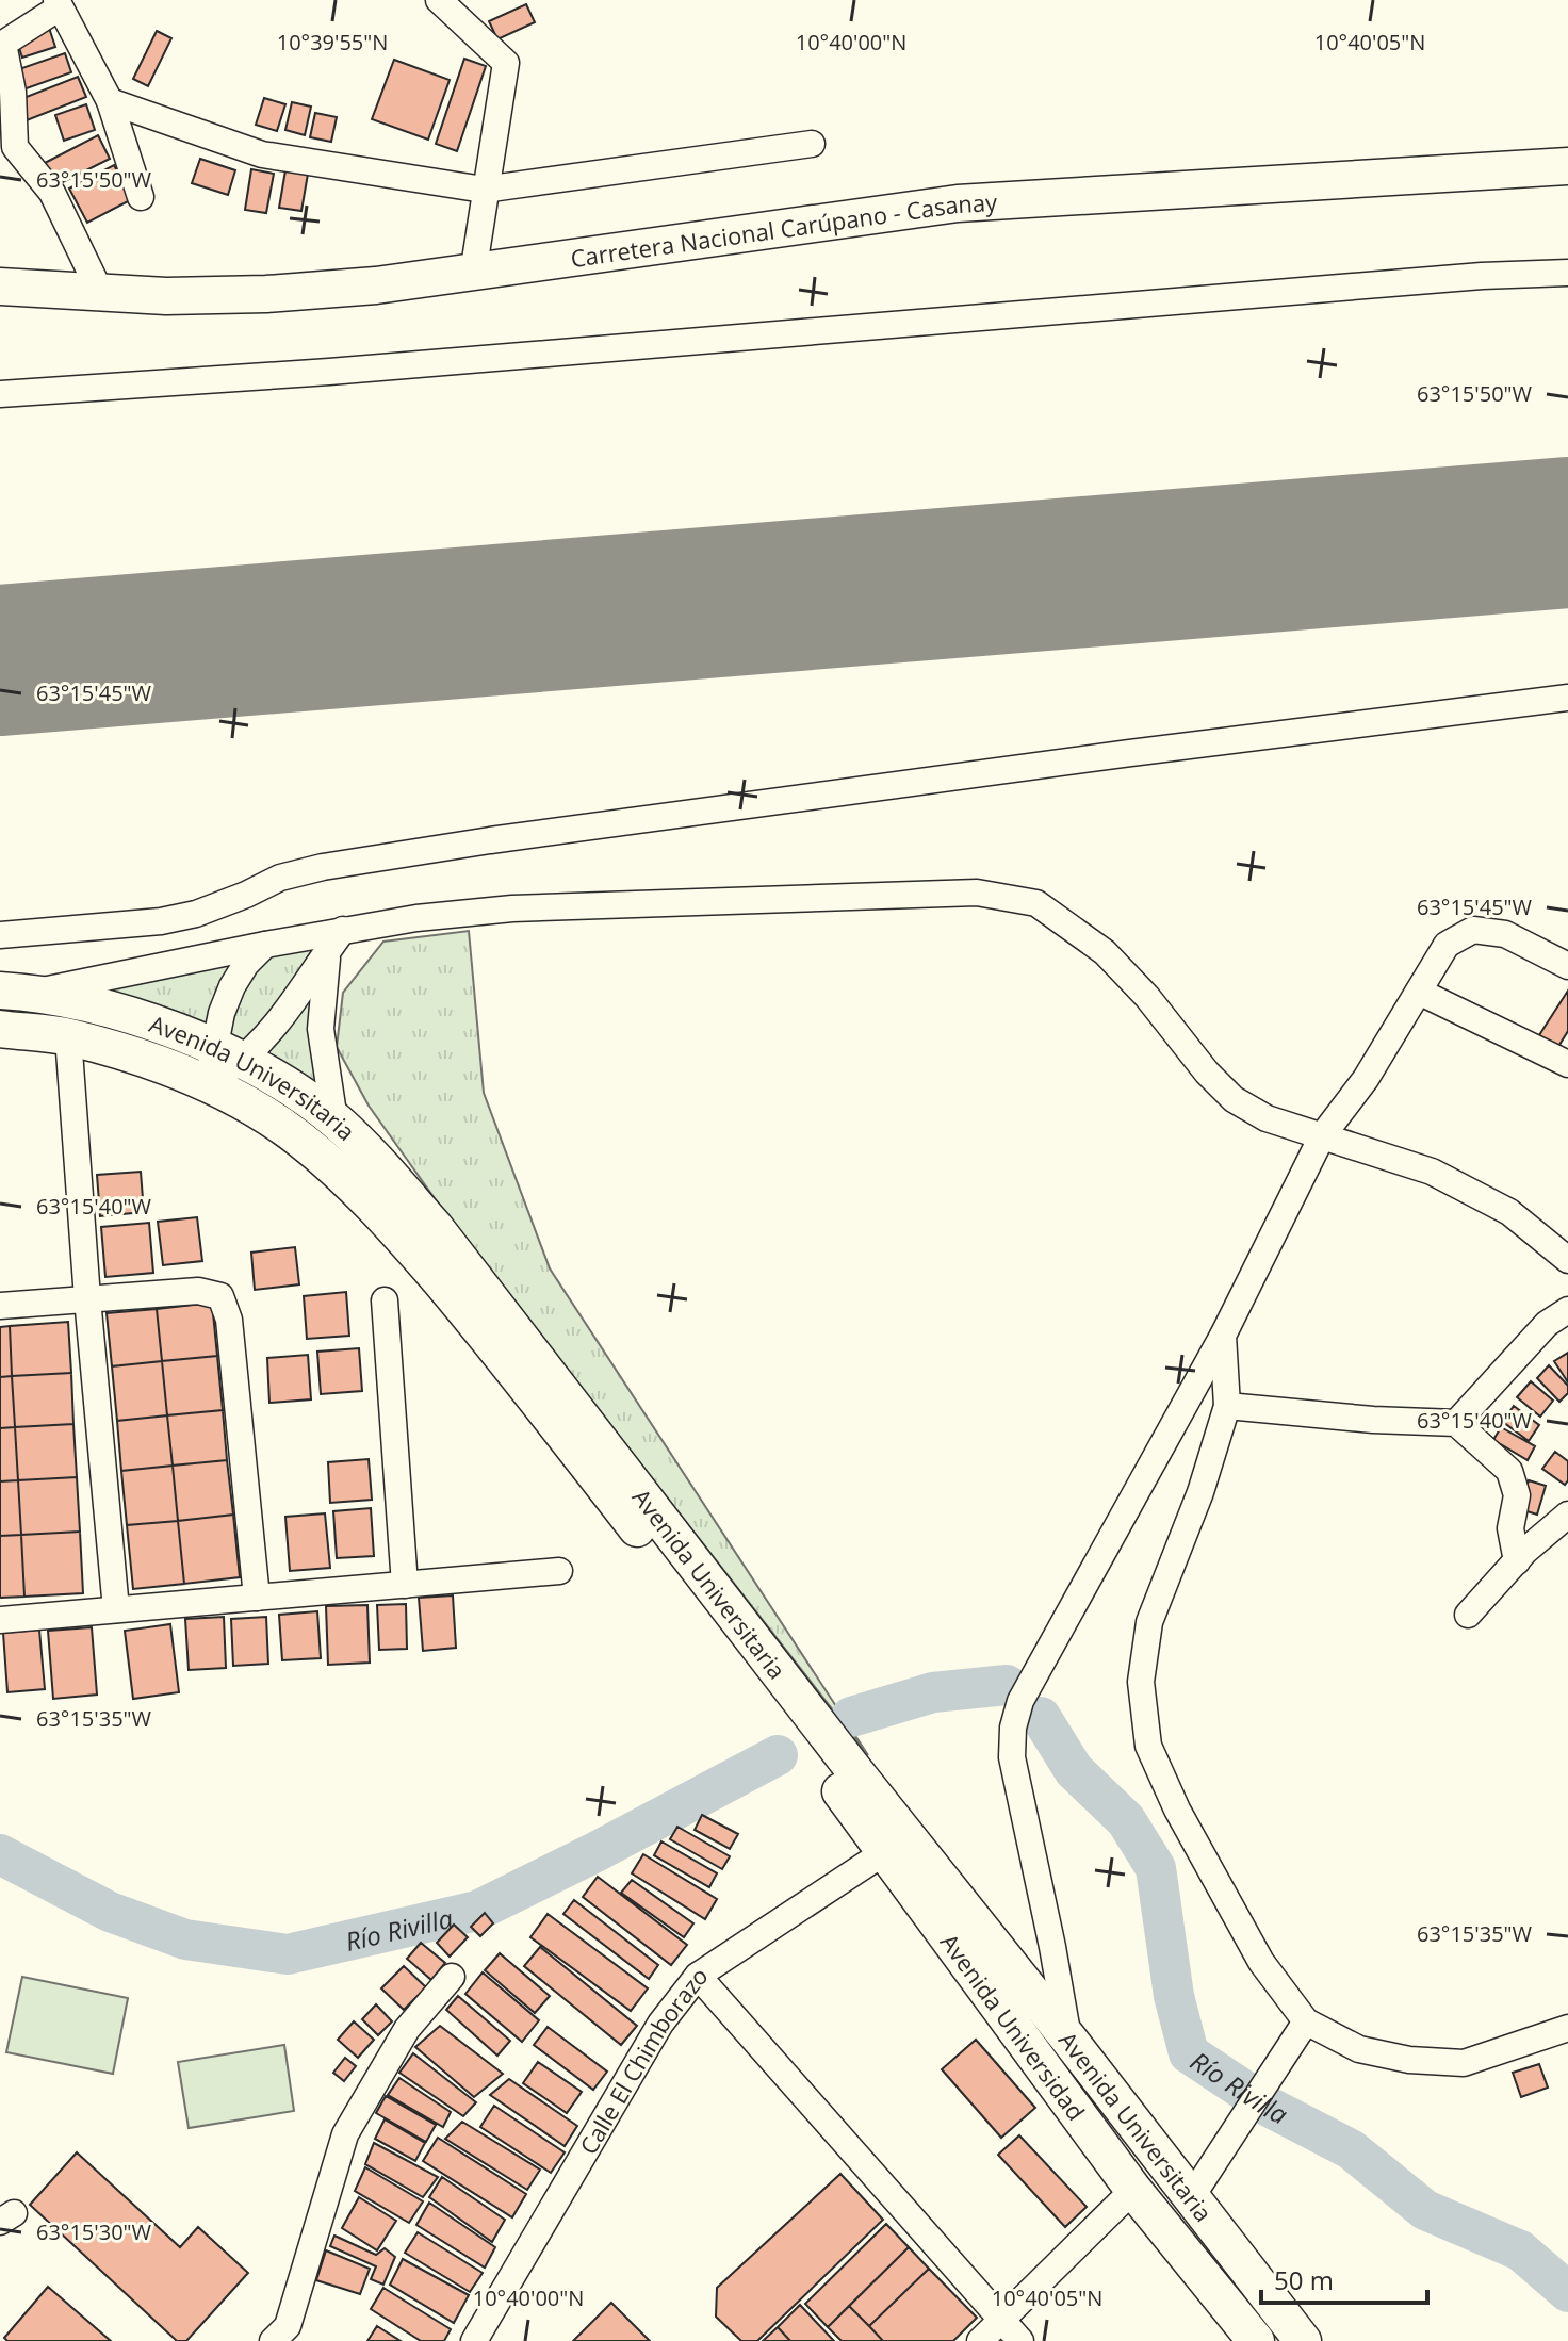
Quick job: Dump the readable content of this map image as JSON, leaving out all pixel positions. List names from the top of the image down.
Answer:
{
  "streets": {
    "highway": ["Carretera Nacional Carúpano - Casanay", "Avenida Universitaria", "Avenida Universidad"],
    "street": ["Calle El Chimborazo"]
  },
  "crossings": [
    ["Avenida Universitaria", "Avenida Universidad"],
    ["Avenida Universitaria", "Calle El Chimborazo"],
    ["Avenida Universidad", "Calle El Chimborazo"]
  ],
  "water": ["Río Rivilla"],
  "scale_bar": "50 m",
  "coordinates": [
    "10°39'55\"N",
    "10°40'00\"N",
    "10°40'05\"N",
    "63°15'50\"W",
    "63°15'45\"W",
    "63°15'40\"W",
    "63°15'35\"W",
    "63°15'30\"W"
  ]
}
